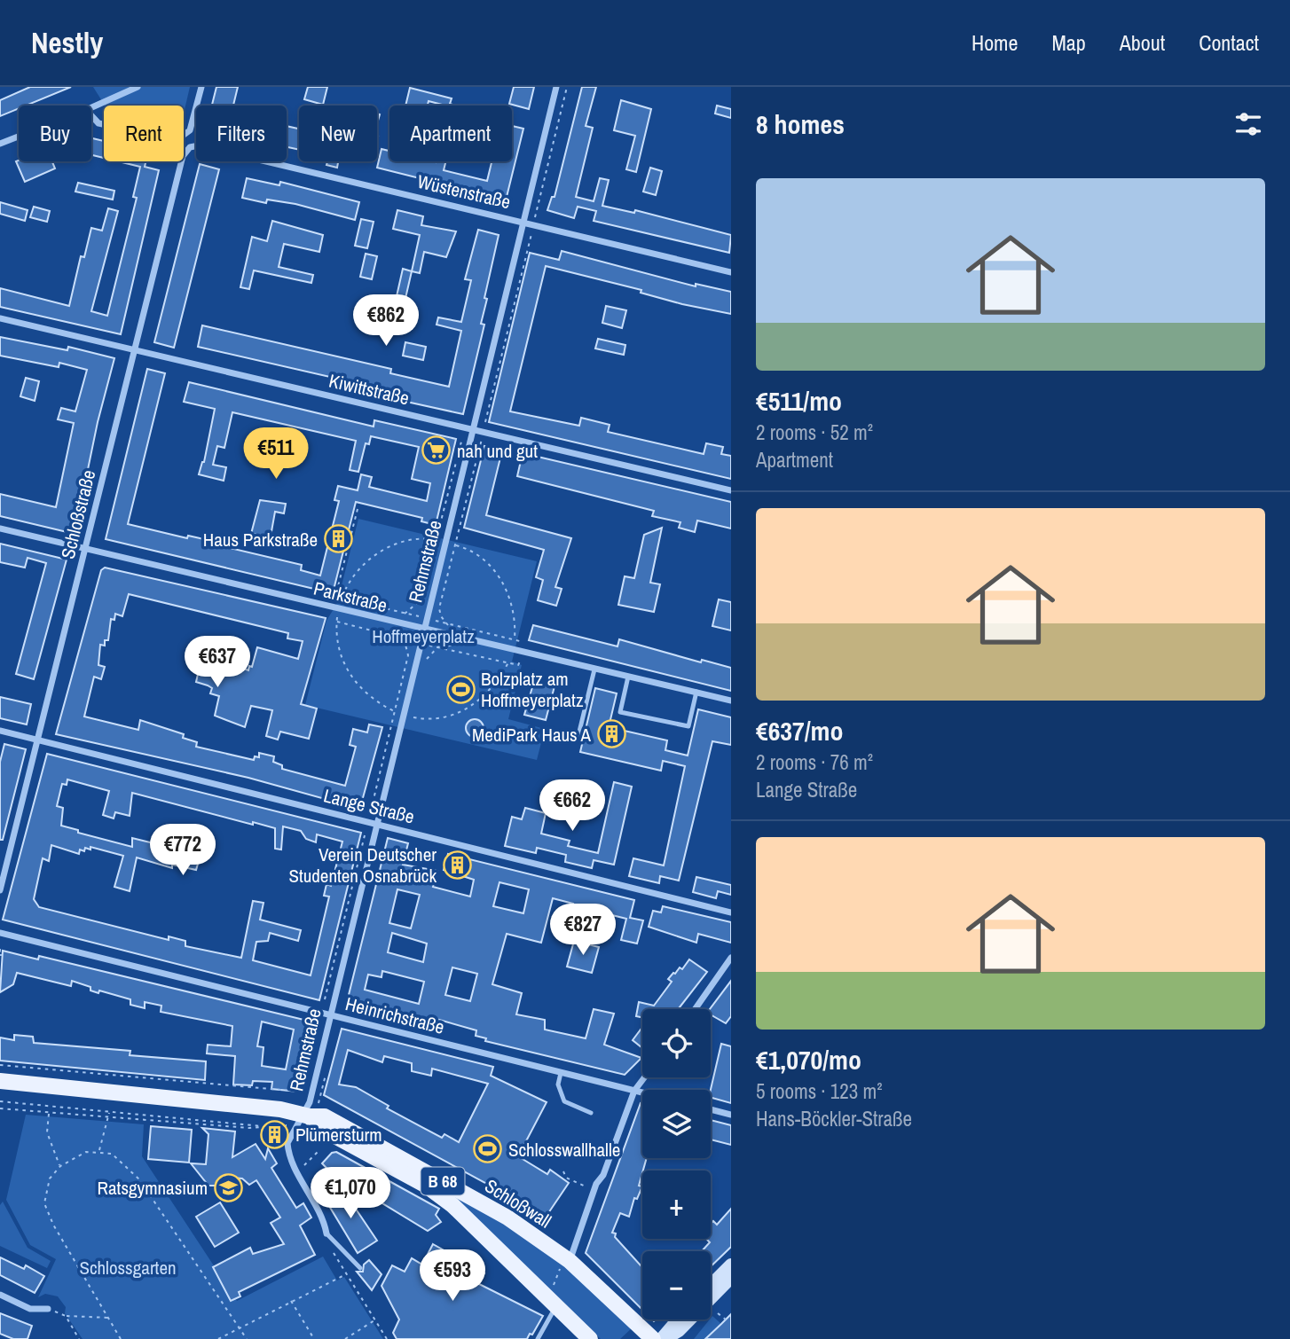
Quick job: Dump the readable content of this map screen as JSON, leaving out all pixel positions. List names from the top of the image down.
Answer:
{
  "streets": {
    "main road": ["B 68", "Schloßwall"],
    "street": [
      "Wüstenstraße",
      "Kiwittstraße",
      "Schloßstraße",
      "Rehmstraße",
      "Parkstraße",
      "Lange Straße",
      "Heinrichstraße"
    ]
  },
  "crossings": [
    ["Wüstenstraße", "Schloßstraße"],
    ["Wüstenstraße", "Rehmstraße"],
    ["Kiwittstraße", "Schloßstraße"],
    ["Kiwittstraße", "Rehmstraße"],
    ["Schloßstraße", "Parkstraße"],
    ["Schloßstraße", "Lange Straße"],
    ["Rehmstraße", "Parkstraße"],
    ["Rehmstraße", "Lange Straße"],
    ["Rehmstraße", "Heinrichstraße"],
    ["Rehmstraße", "Schloßwall"]
  ],
  "parks": ["Hoffmeyerplatz", "Schlossgarten"],
  "places": {
    "supermarket": ["nah und gut"],
    "building": [
      "Haus Parkstraße",
      "MediPark Haus A",
      "Verein Deutscher Studenten Osnabrück",
      "Plümersturm"
    ],
    "sports": ["Bolzplatz am Hoffmeyerplatz", "Schlosswallhalle"],
    "school or university": ["Ratsgymnasium"]
  },
  "page": {
    "header": "Nestly",
    "nav": [
      "Home",
      "Map",
      "About",
      "Contact"
    ],
    "heading": "8 homes",
    "chip": [
      "Buy",
      "Rent",
      "Filters",
      "New",
      "Apartment"
    ],
    "list": [
      {
        "name": "€511/mo",
        "note": "2 rooms · 52 m² · Apartment"
      },
      {
        "name": "€637/mo",
        "note": "2 rooms · 76 m² · Lange Straße"
      },
      {
        "name": "€1,070/mo",
        "note": "5 rooms · 123 m² · Hans-Böckler-Straße"
      }
    ],
    "price": [
      "€862",
      "€511",
      "€637",
      "€662",
      "€772",
      "€827",
      "€1,070",
      "€593"
    ],
    "map_buttons": ["+", "−"]
  }
}
